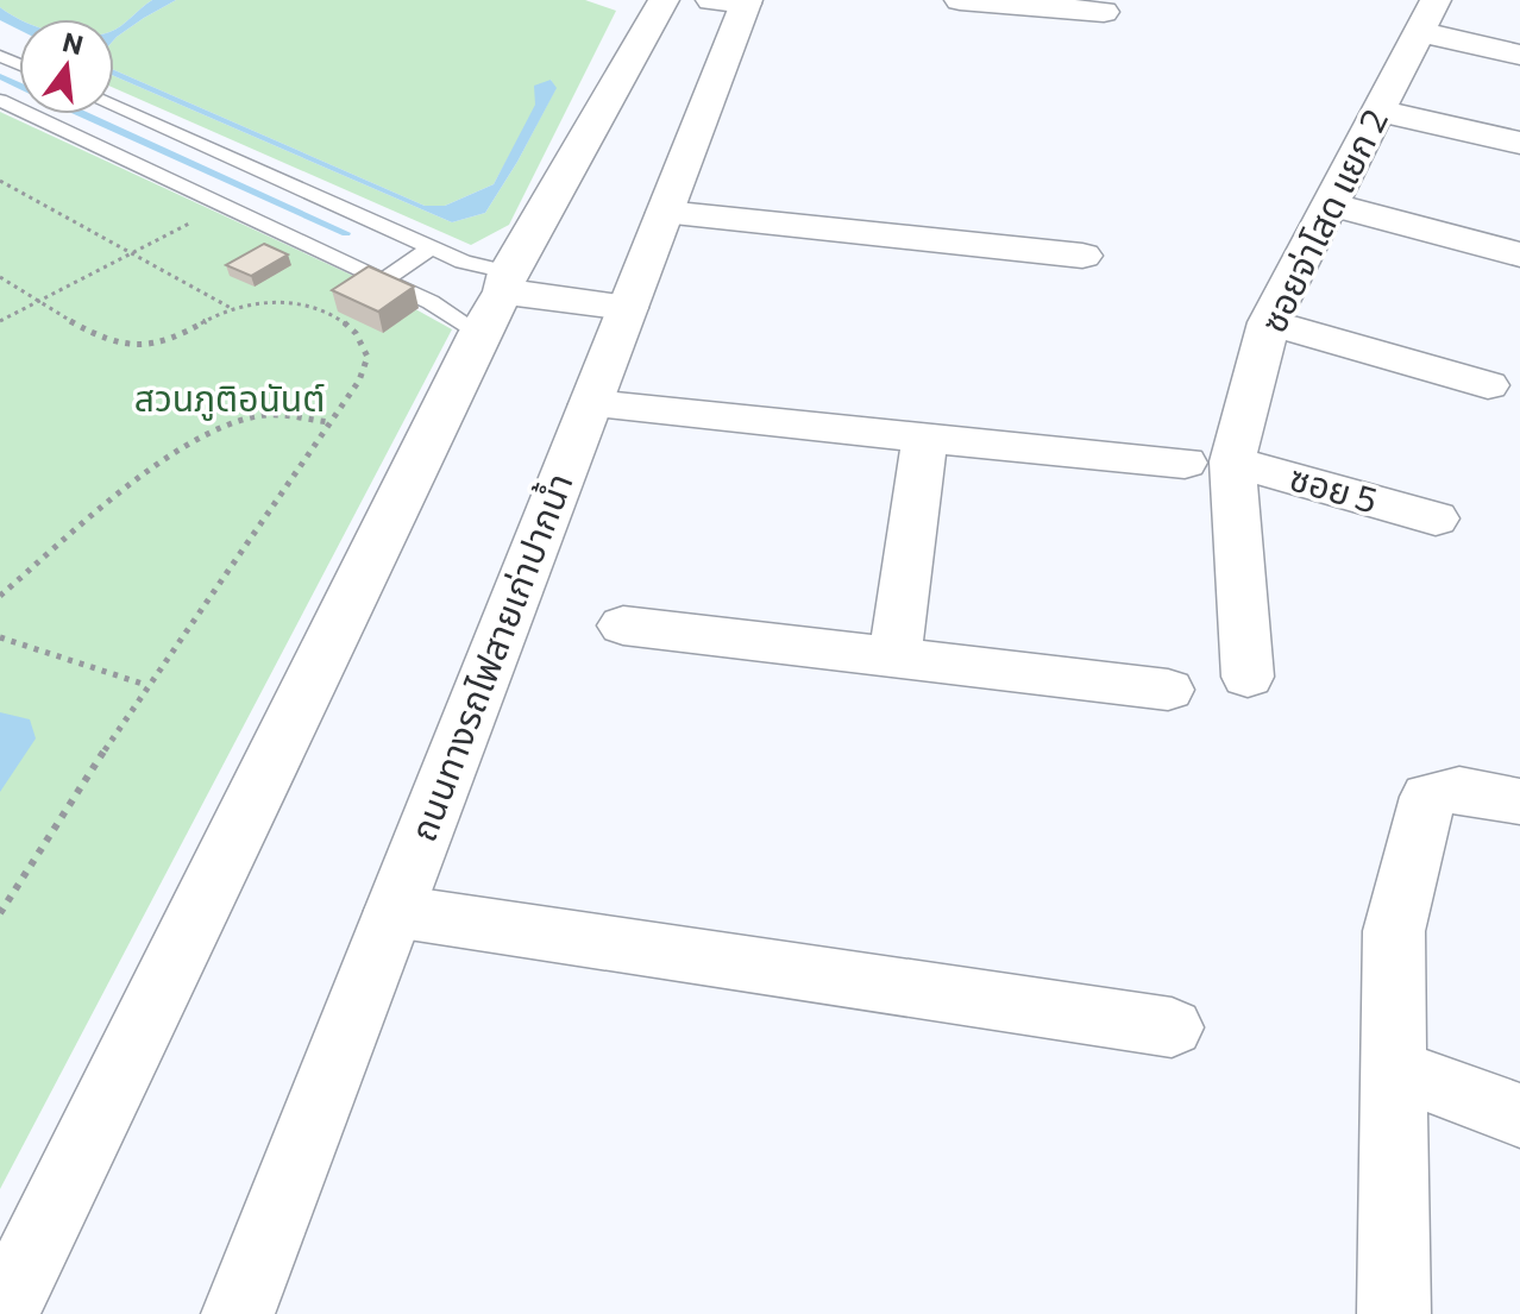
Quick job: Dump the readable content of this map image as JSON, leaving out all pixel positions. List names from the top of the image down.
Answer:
{
  "streets": {
    "street": ["ซอยจ่าโสด แยก 2", "ซอย 5", "ถนนทางรถไฟสายเก่าปากน้ำ"]
  },
  "crossings": [
    ["ซอยจ่าโสด แยก 2", "ซอย 5"]
  ],
  "parks": ["สวนภูติอนันต์"],
  "north": "top"
}
